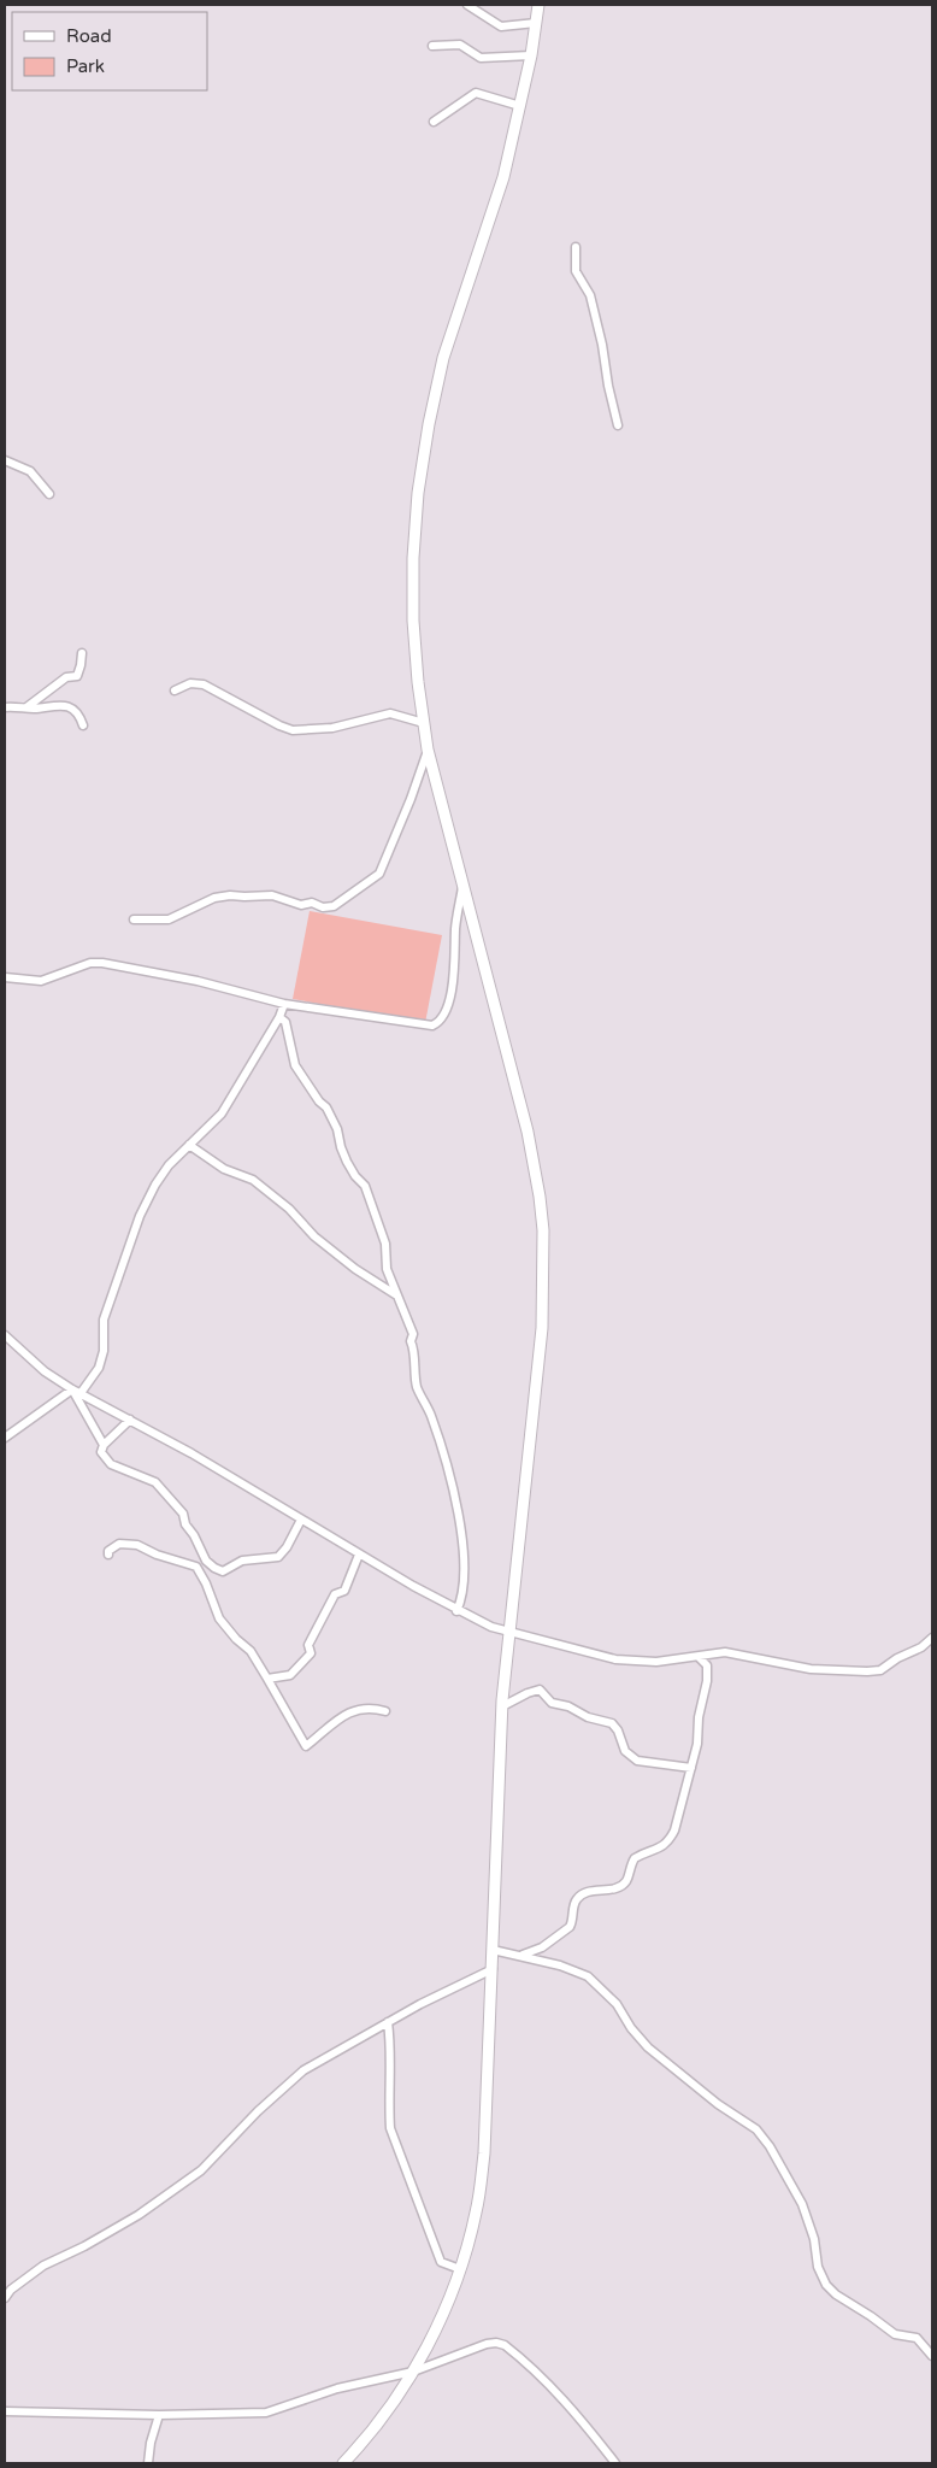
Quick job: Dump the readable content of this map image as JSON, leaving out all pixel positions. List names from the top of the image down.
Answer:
{
  "legend": ["Road", "Park"]
}
